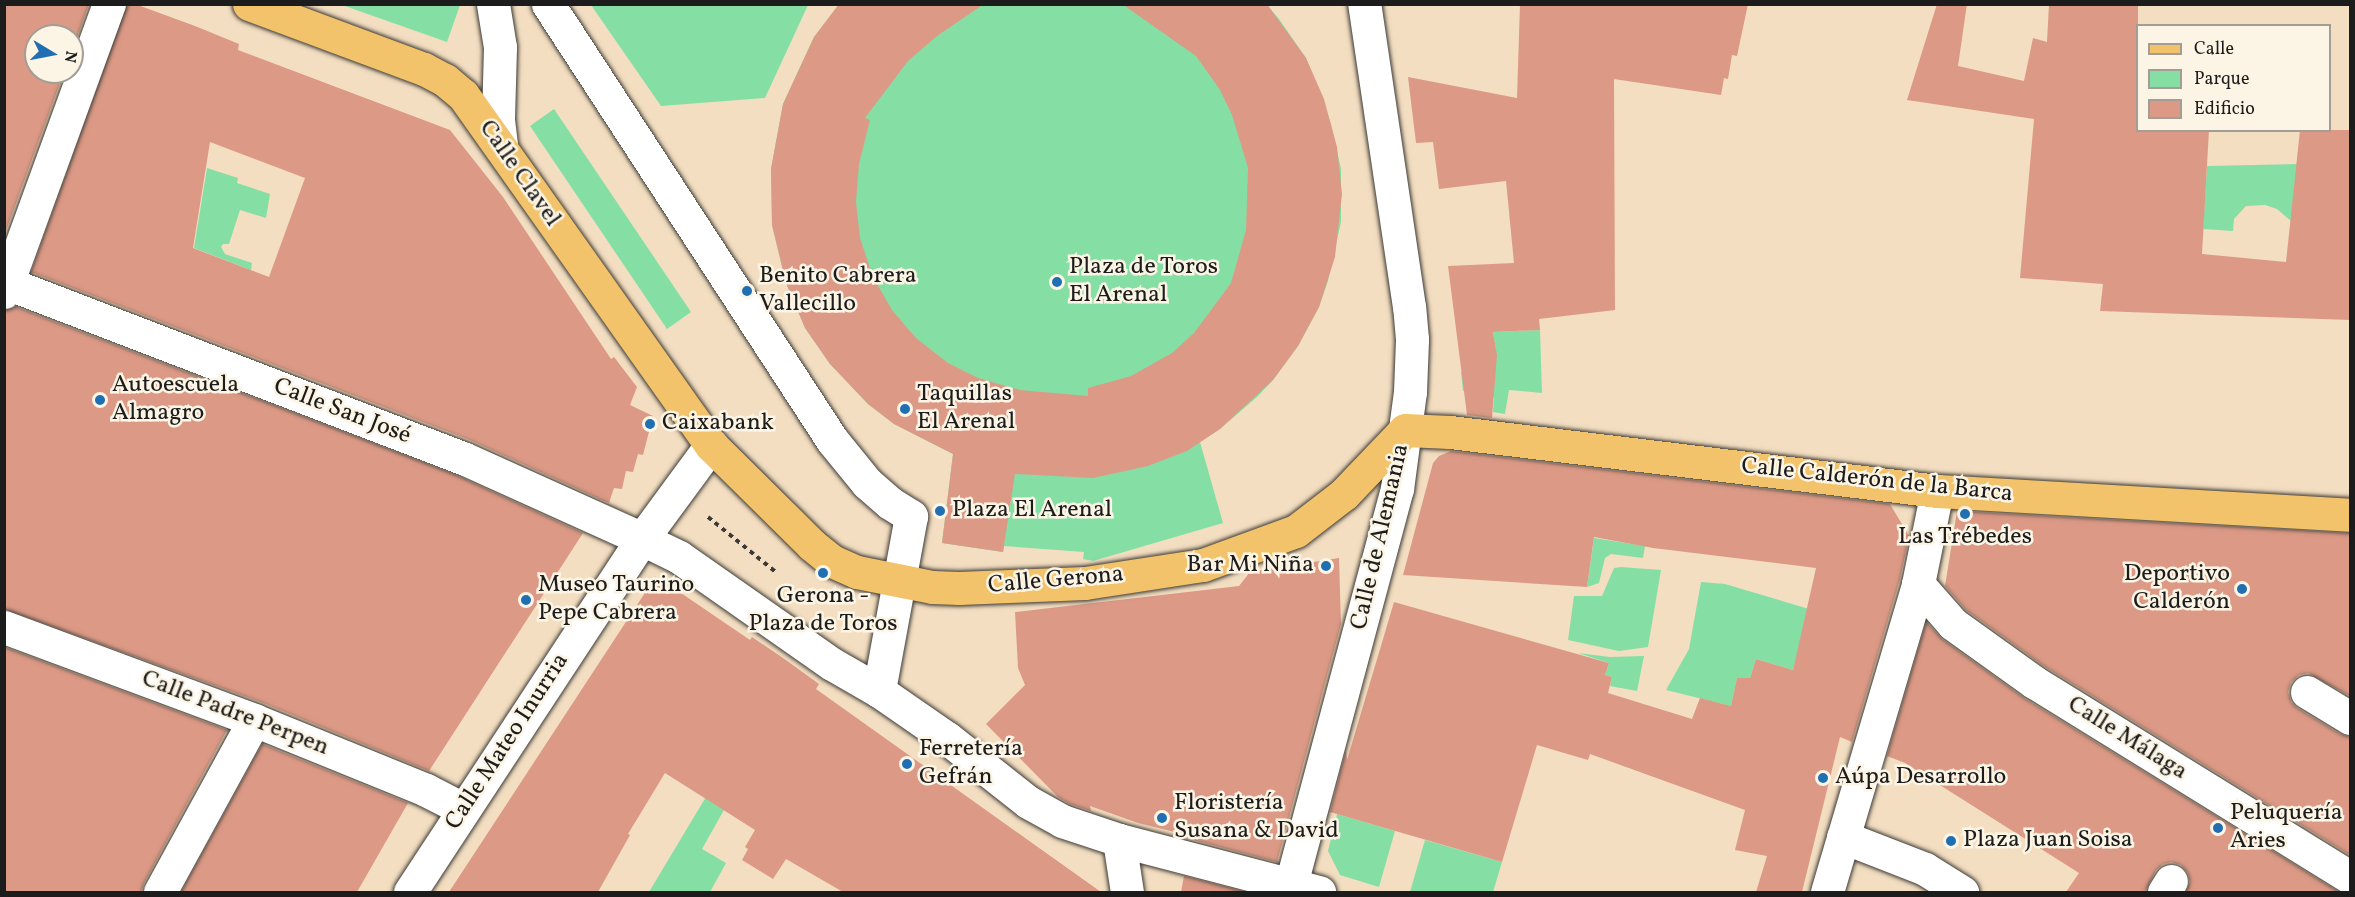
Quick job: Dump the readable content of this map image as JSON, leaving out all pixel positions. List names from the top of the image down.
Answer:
{
  "streets": {
    "main road": ["Calle Clavel", "Calle Calderón de la Barca", "Calle Gerona"],
    "street": [
      "Calle San José",
      "Calle de Alemania",
      "Calle Padre Perpen",
      "Calle Málaga",
      "Calle Mateo Inurria"
    ]
  },
  "crossings": [
    ["Calle Clavel", "Calle Gerona"],
    ["Calle Clavel", "Calle Mateo Inurria"],
    ["Calle San José", "Calle de Alemania"],
    ["Calle San José", "Calle Mateo Inurria"],
    ["Calle Calderón de la Barca", "Calle de Alemania"],
    ["Calle Calderón de la Barca", "Calle Gerona"],
    ["Calle de Alemania", "Calle Gerona"],
    ["Calle Gerona", "Calle Mateo Inurria"],
    ["Calle Padre Perpen", "Calle Mateo Inurria"]
  ],
  "places": [
    "Plaza de Toros El Arenal",
    "Benito Cabrera Vallecillo",
    "Autoescuela Almagro",
    "Taquillas El Arenal",
    "Caixabank",
    "Plaza El Arenal",
    "Las Trébedes",
    "Bar Mi Niña",
    "Gerona - Plaza de Toros",
    "Deportivo Calderón",
    "Museo Taurino Pepe Cabrera",
    "Ferretería Gefrán",
    "Aúpa Desarrollo",
    "Floristería Susana & David",
    "Peluquería Aries",
    "Plaza Juan Soisa"
  ],
  "legend": ["Calle", "Parque", "Edificio"],
  "north": "right"
}
